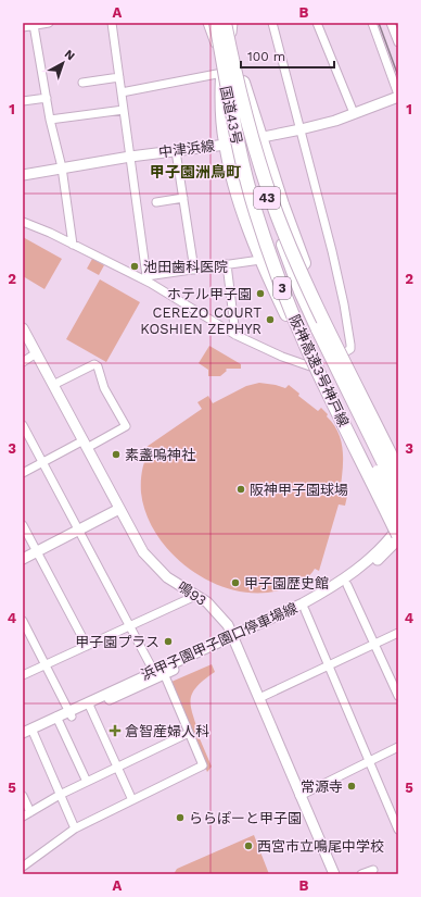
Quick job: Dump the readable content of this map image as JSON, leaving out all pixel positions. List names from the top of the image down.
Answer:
{
  "streets": {
    "highway": [
      "国道43号",
      "43",
      "3",
      "阪神高速3号神戸線"
    ],
    "street": ["中津浜線", "鳴93", "浜甲子園甲子園口停車場線"]
  },
  "crossings": [
    ["国道43号", "中津浜線"],
    ["国道43号", "阪神高速3号神戸線"],
    ["阪神高速3号神戸線", "浜甲子園甲子園口停車場線"],
    ["鳴93", "浜甲子園甲子園口停車場線"]
  ],
  "districts": ["甲子園洲鳥町"],
  "places": {
    "other": [
      "池田歯科医院",
      "ホテル甲子園",
      "CEREZO COURT KOSHIEN ZEPHYR",
      "素盞嗚神社",
      "阪神甲子園球場",
      "甲子園歴史館",
      "甲子園プラス",
      "常源寺",
      "ららぽーと甲子園",
      "西宮市立鳴尾中学校"
    ],
    "health": ["倉智産婦人科"]
  },
  "scale_bar": "100 m",
  "north": "top right",
  "grid": {
    "columns": ["A", "B"],
    "rows": [
      "1",
      "2",
      "3",
      "4",
      "5"
    ]
  }
}
